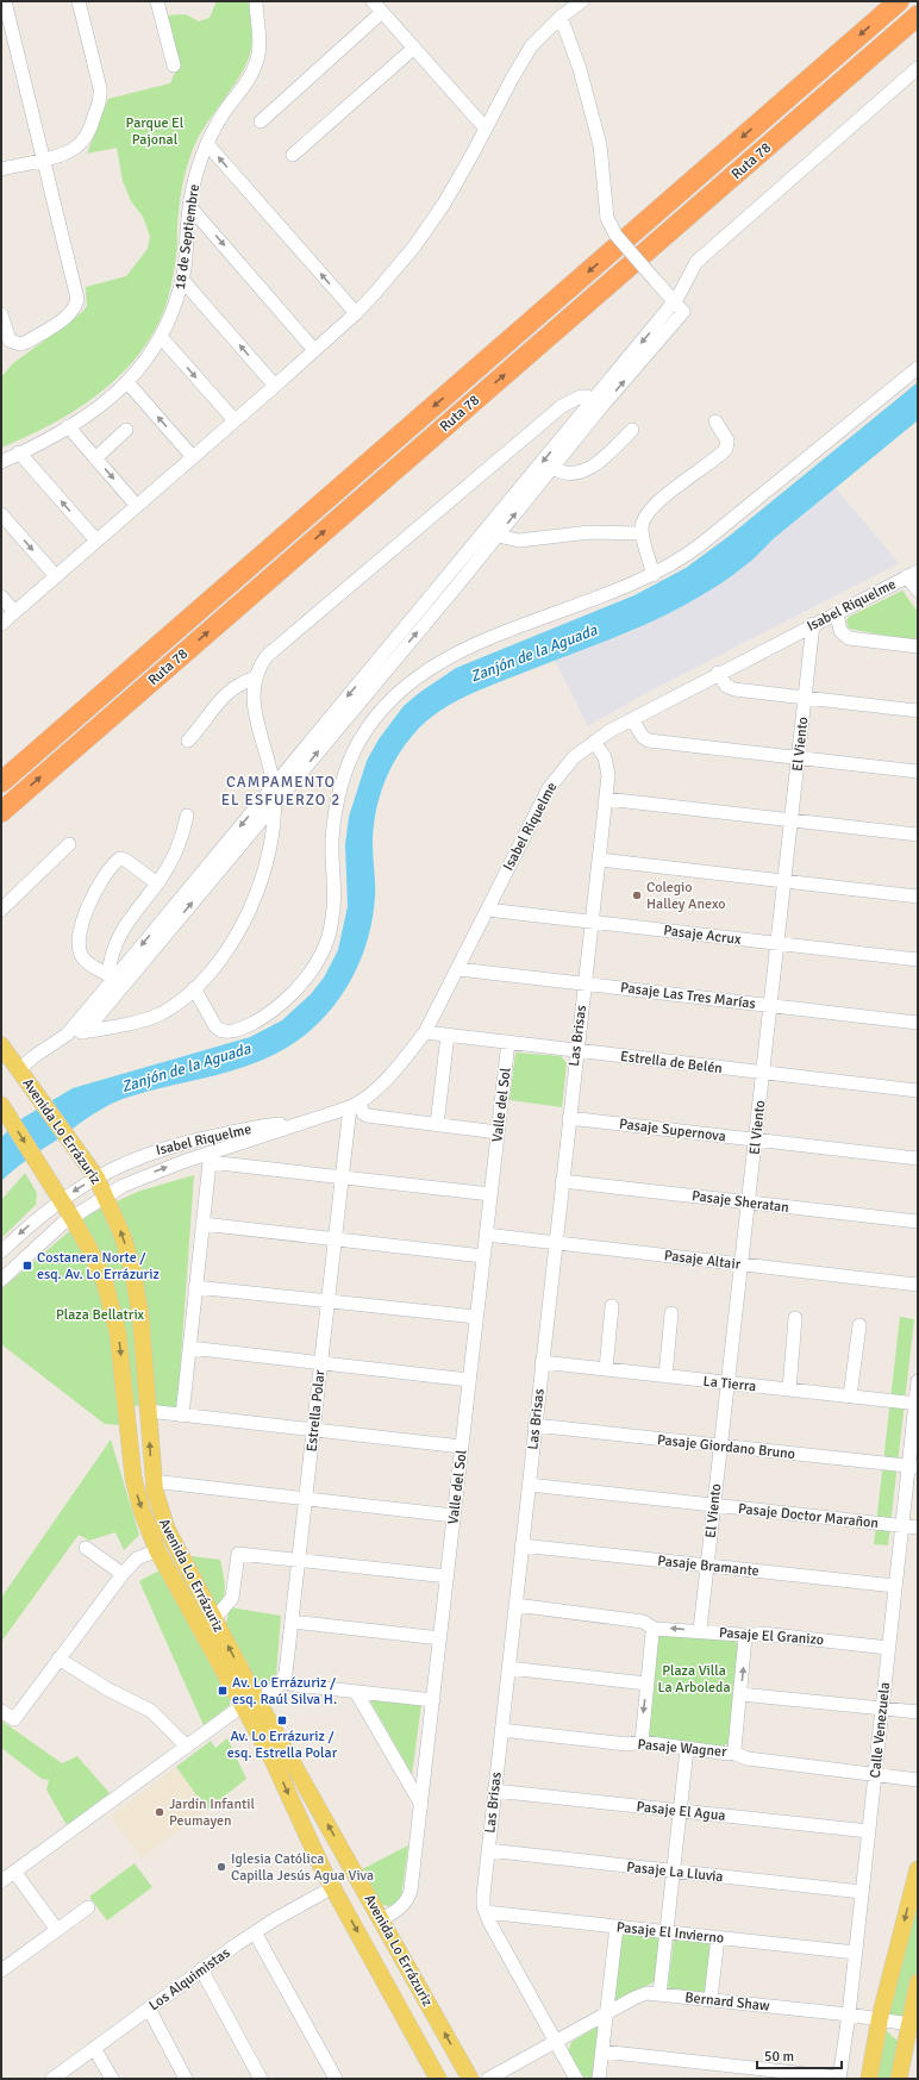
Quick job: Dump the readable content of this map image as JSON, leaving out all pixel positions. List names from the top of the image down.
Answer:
{
  "streets": {
    "highway": ["Ruta 78"],
    "main road": ["Avenida Lo Errázuriz"],
    "street": [
      "18 de Septiembre",
      "Isabel Riquelme",
      "El Viento",
      "Pasaje Acrux",
      "Pasaje Las Tres Marías",
      "Las Brisas",
      "Estrella de Belén",
      "Valle del Sol",
      "Pasaje Supernova",
      "Pasaje Sheratan",
      "Pasaje Altair",
      "La Tierra",
      "Estrella Polar",
      "Pasaje Giordano Bruno",
      "Pasaje Doctor Marañon",
      "Pasaje Bramante",
      "Pasaje El Granizo",
      "Calle Venezuela",
      "Pasaje Wagner",
      "Pasaje El Agua",
      "Pasaje La Lluvia",
      "Pasaje El Invierno",
      "Los Alquimistas",
      "Bernard Shaw"
    ]
  },
  "crossings": [
    ["Isabel Riquelme", "El Viento"],
    ["Isabel Riquelme", "Pasaje Acrux"],
    ["Isabel Riquelme", "Pasaje Las Tres Marías"],
    ["Isabel Riquelme", "Las Brisas"],
    ["Isabel Riquelme", "Estrella de Belén"],
    ["Isabel Riquelme", "Avenida Lo Errázuriz"],
    ["Isabel Riquelme", "Estrella Polar"],
    ["El Viento", "Pasaje Acrux"],
    ["El Viento", "Pasaje Las Tres Marías"],
    ["El Viento", "Estrella de Belén"],
    ["El Viento", "Pasaje Supernova"],
    ["El Viento", "Pasaje Sheratan"],
    ["El Viento", "Pasaje Altair"],
    ["El Viento", "La Tierra"],
    ["El Viento", "Pasaje Giordano Bruno"],
    ["El Viento", "Pasaje Doctor Marañon"],
    ["El Viento", "Pasaje Bramante"],
    ["El Viento", "Pasaje El Granizo"],
    ["Pasaje Acrux", "Las Brisas"],
    ["Pasaje Las Tres Marías", "Las Brisas"],
    ["Las Brisas", "Estrella de Belén"],
    ["Las Brisas", "Pasaje Supernova"],
    ["Las Brisas", "Pasaje Sheratan"],
    ["Las Brisas", "Pasaje Altair"],
    ["Las Brisas", "La Tierra"],
    ["Las Brisas", "Pasaje Giordano Bruno"],
    ["Las Brisas", "Pasaje Doctor Marañon"],
    ["Las Brisas", "Pasaje Bramante"],
    ["Las Brisas", "Pasaje El Granizo"],
    ["Las Brisas", "Pasaje Wagner"],
    ["Las Brisas", "Pasaje El Agua"],
    ["Las Brisas", "Pasaje La Lluvia"],
    ["Las Brisas", "Pasaje El Invierno"],
    ["Las Brisas", "Bernard Shaw"],
    ["Estrella de Belén", "Valle del Sol"],
    ["Valle del Sol", "Avenida Lo Errázuriz"],
    ["Valle del Sol", "Pasaje Altair"],
    ["Avenida Lo Errázuriz", "Los Alquimistas"],
    ["La Tierra", "Calle Venezuela"],
    ["Pasaje Giordano Bruno", "Calle Venezuela"],
    ["Pasaje Doctor Marañon", "Calle Venezuela"],
    ["Pasaje Bramante", "Calle Venezuela"],
    ["Pasaje El Granizo", "Calle Venezuela"],
    ["Calle Venezuela", "Pasaje Wagner"],
    ["Calle Venezuela", "Pasaje El Agua"],
    ["Calle Venezuela", "Pasaje La Lluvia"],
    ["Calle Venezuela", "Pasaje El Invierno"],
    ["Calle Venezuela", "Bernard Shaw"]
  ],
  "districts": ["CAMPAMENTO EL ESFUERZO 2"],
  "water": ["Zanjón de la Aguada"],
  "parks": ["Parque El Pajonal", "Plaza Bellatrix", "Plaza Villa La Arboleda"],
  "places": {
    "other": ["Colegio Halley Anexo", "Jardín Infantil Peumayen", "Iglesia Católica Capilla Jesús Agua Viva"],
    "transit": ["Costanera Norte / esq. Av. Lo Errázuriz", "Av. Lo Errázuriz / esq. Raúl Silva H.", "Av. Lo Errázuriz / esq. Estrella Polar"]
  },
  "scale_bar": "50 m"
}
